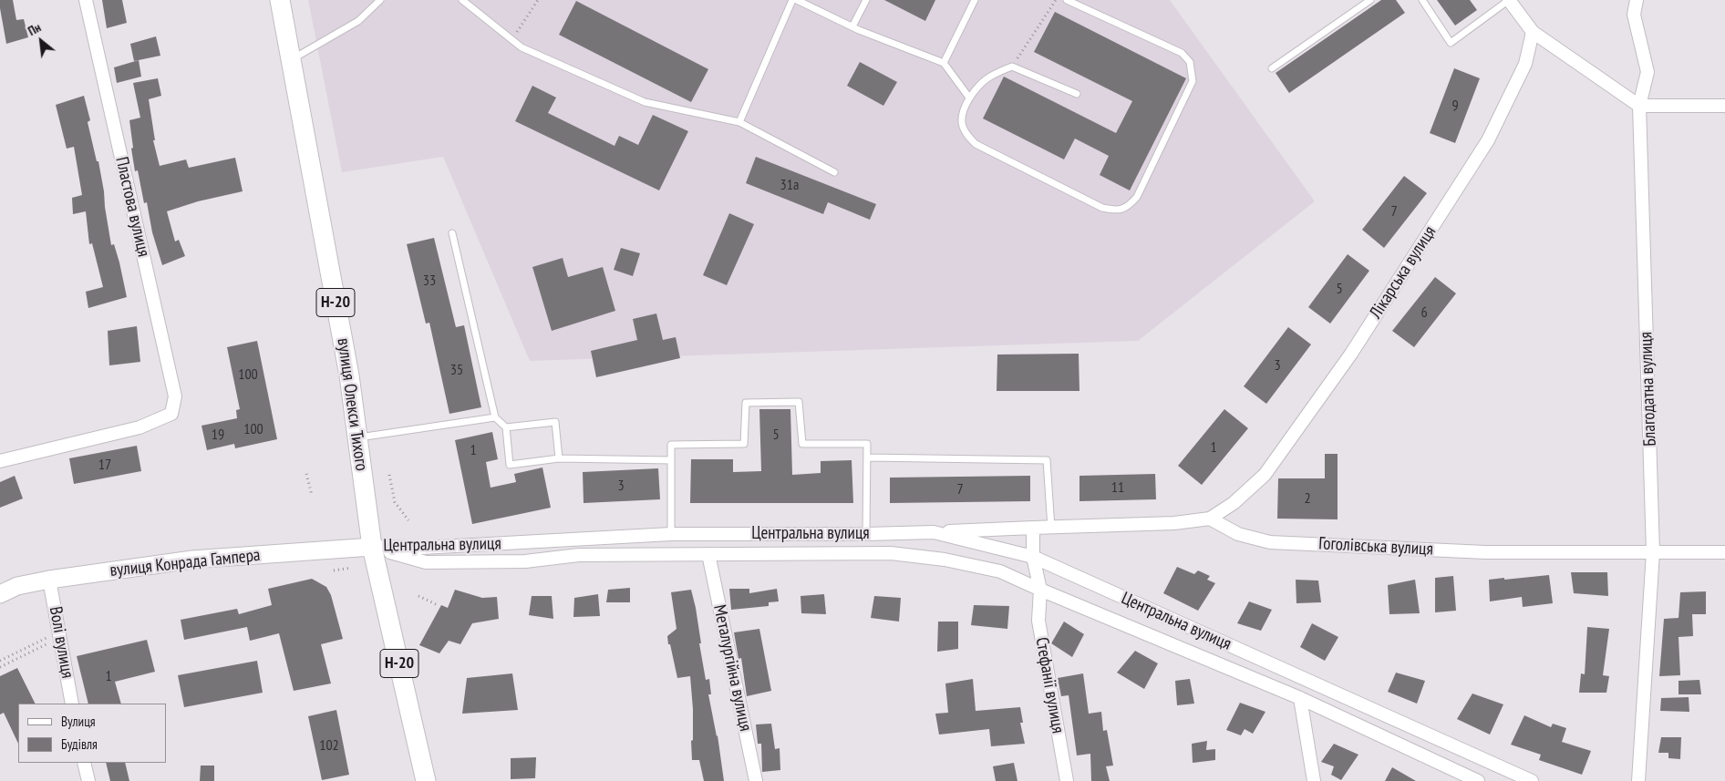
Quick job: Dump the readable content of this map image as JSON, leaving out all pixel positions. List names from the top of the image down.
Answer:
{
  "streets": {
    "main road": ["Н-20", "вулиця Олекси Тихого", "вулиця Конрада Гампера"],
    "street": [
      "Пластова вулиця",
      "Лікарська вулиця",
      "Благодатна вулиця",
      "Центральна вулиця",
      "Гоголівська вулиця",
      "Волі вулиця",
      "Металургійна вулиця",
      "Стефанії вулиця"
    ]
  },
  "crossings": [
    ["Лікарська вулиця", "Гоголівська вулиця"],
    ["Благодатна вулиця", "Гоголівська вулиця"],
    ["вулиця Олекси Тихого", "Центральна вулиця"],
    ["вулиця Олекси Тихого", "вулиця Конрада Гампера"],
    ["Центральна вулиця", "вулиця Конрада Гампера"],
    ["Центральна вулиця", "Металургійна вулиця"],
    ["Центральна вулиця", "Стефанії вулиця"],
    ["вулиця Конрада Гампера", "Волі вулиця"]
  ],
  "house_numbers": [
    "9",
    "31а",
    "7",
    "33",
    "5",
    "6",
    "3",
    "35",
    "100",
    "100",
    "19",
    "5",
    "1",
    "1",
    "17",
    "3",
    "11",
    "7",
    "2",
    "1",
    "102"
  ],
  "legend": ["Вулиця", "Будівля"],
  "north": "top left"
}
